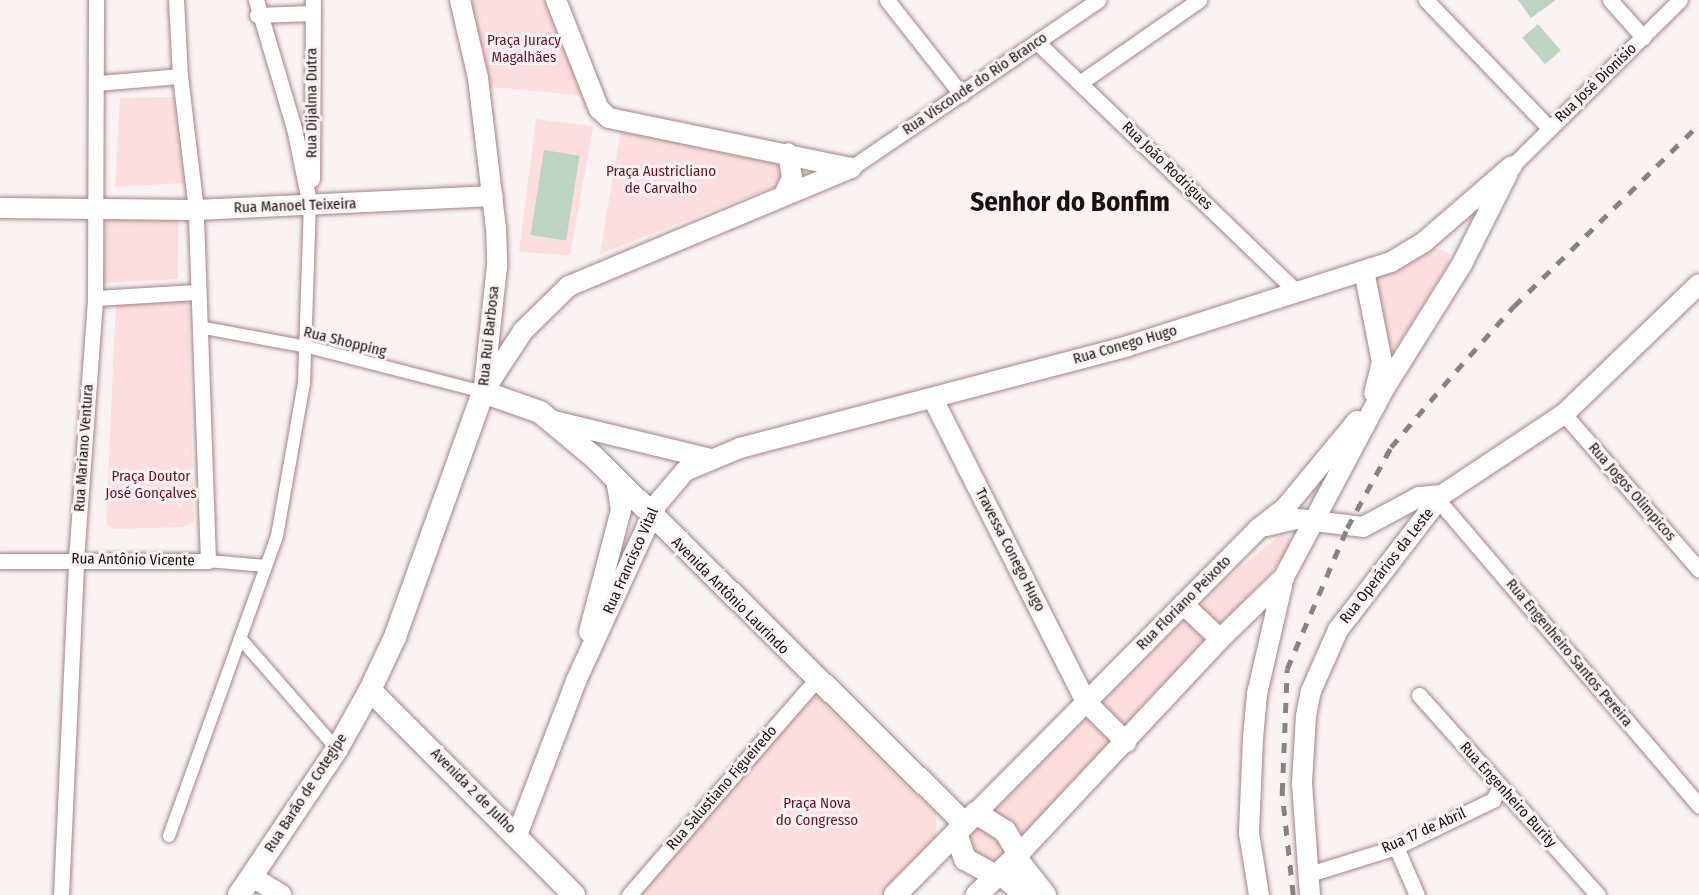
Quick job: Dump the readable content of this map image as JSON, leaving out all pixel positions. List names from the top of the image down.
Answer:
{
  "streets": {
    "main road": [
      "Rua Rui Barbosa",
      "Avenida Antônio Laurindo",
      "Rua Floriano Peixoto",
      "Avenida 2 de Julho",
      "Rua Barão de Cotegipe"
    ],
    "street": [
      "Rua José Dionisio",
      "Rua Visconde do Rio Branco",
      "Rua Dijalma Dutra",
      "Rua João Rodrigues",
      "Rua Manoel Teixeira",
      "Rua Shopping",
      "Rua Conego Hugo",
      "Rua Mariano Ventura",
      "Rua Jogos Olimpicos",
      "Travessa Conego Hugo",
      "Rua Antônio Vicente",
      "Rua Francisco Vital",
      "Rua Operários da Leste",
      "Rua Engenheiro Santos Pereira",
      "Rua Salustiano Figueiredo",
      "Rua Engenheiro Burity",
      "Rua 17 de Abril"
    ]
  },
  "crossings": [
    ["Rua José Dionisio", "Rua Conego Hugo"],
    ["Rua Visconde do Rio Branco", "Rua João Rodrigues"],
    ["Rua Dijalma Dutra", "Rua Manoel Teixeira"],
    ["Rua João Rodrigues", "Rua Conego Hugo"],
    ["Rua Manoel Teixeira", "Rua Rui Barbosa"],
    ["Rua Manoel Teixeira", "Rua Mariano Ventura"],
    ["Rua Rui Barbosa", "Rua Shopping"],
    ["Rua Rui Barbosa", "Avenida Antônio Laurindo"],
    ["Rua Rui Barbosa", "Avenida 2 de Julho"],
    ["Rua Rui Barbosa", "Rua Barão de Cotegipe"],
    ["Rua Shopping", "Avenida Antônio Laurindo"],
    ["Rua Conego Hugo", "Travessa Conego Hugo"],
    ["Rua Conego Hugo", "Rua Francisco Vital"],
    ["Rua Conego Hugo", "Rua Floriano Peixoto"],
    ["Rua Mariano Ventura", "Rua Antônio Vicente"],
    ["Rua Jogos Olimpicos", "Rua Operários da Leste"],
    ["Travessa Conego Hugo", "Rua Floriano Peixoto"],
    ["Rua Francisco Vital", "Avenida Antônio Laurindo"],
    ["Rua Francisco Vital", "Avenida 2 de Julho"],
    ["Rua Operários da Leste", "Rua Engenheiro Santos Pereira"],
    ["Rua Operários da Leste", "Rua 17 de Abril"],
    ["Avenida Antônio Laurindo", "Rua Floriano Peixoto"],
    ["Avenida Antônio Laurindo", "Rua Salustiano Figueiredo"],
    ["Avenida 2 de Julho", "Rua Barão de Cotegipe"],
    ["Rua Engenheiro Burity", "Rua 17 de Abril"]
  ],
  "districts": ["Senhor do Bonfim"],
  "parks": [
    "Praça Juracy Magalhães",
    "Praça Austricliano de Carvalho",
    "Praça Doutor José Gonçalves",
    "Praça Nova do Congresso"
  ]
}
